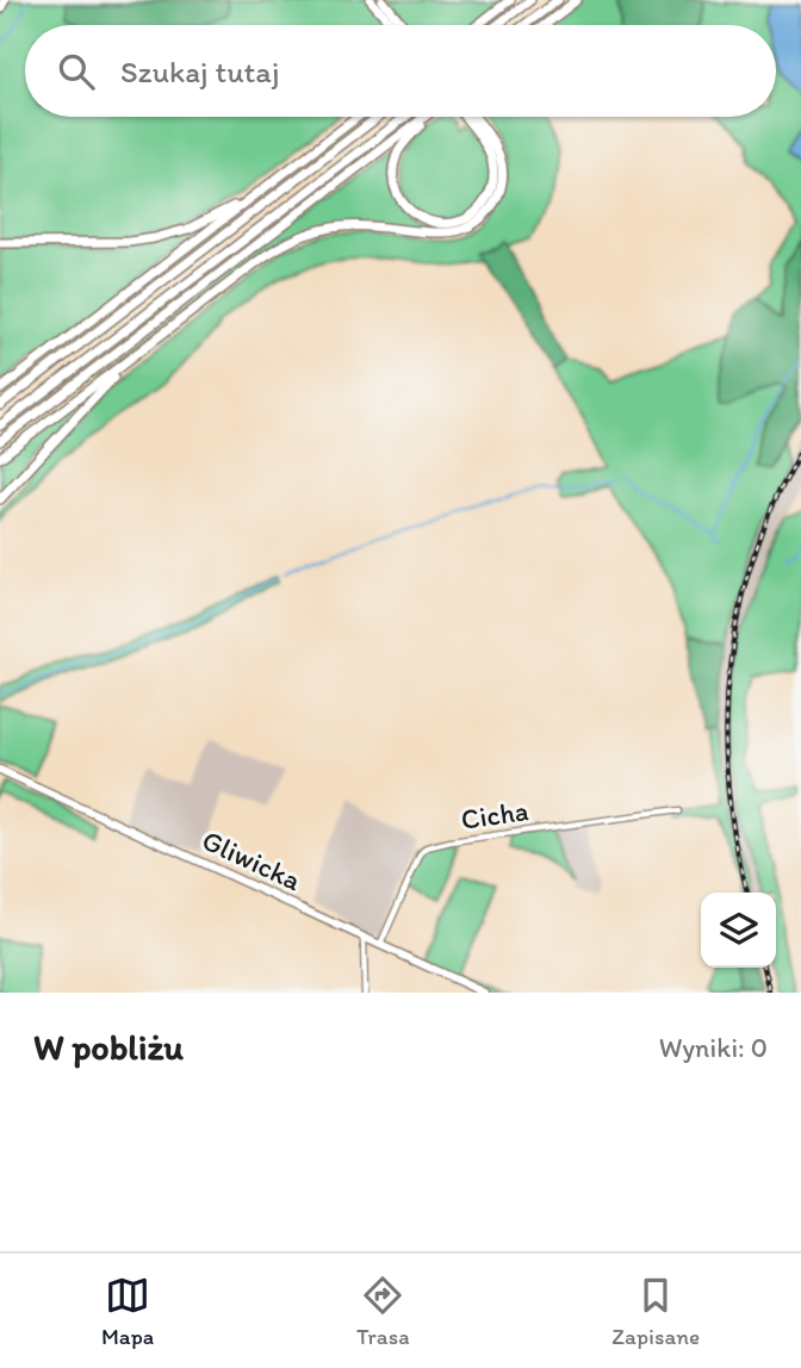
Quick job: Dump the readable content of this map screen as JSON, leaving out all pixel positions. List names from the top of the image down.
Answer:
{
  "streets": {
    "main road": ["Gliwicka"],
    "street": ["Cicha"]
  },
  "crossings": [
    ["Cicha", "Gliwicka"]
  ],
  "page": {
    "search": "Szukaj tutaj",
    "heading": ["W pobliżu", "Wyniki: 0"],
    "nav": ["Mapa", "Trasa", "Zapisane"]
  }
}
